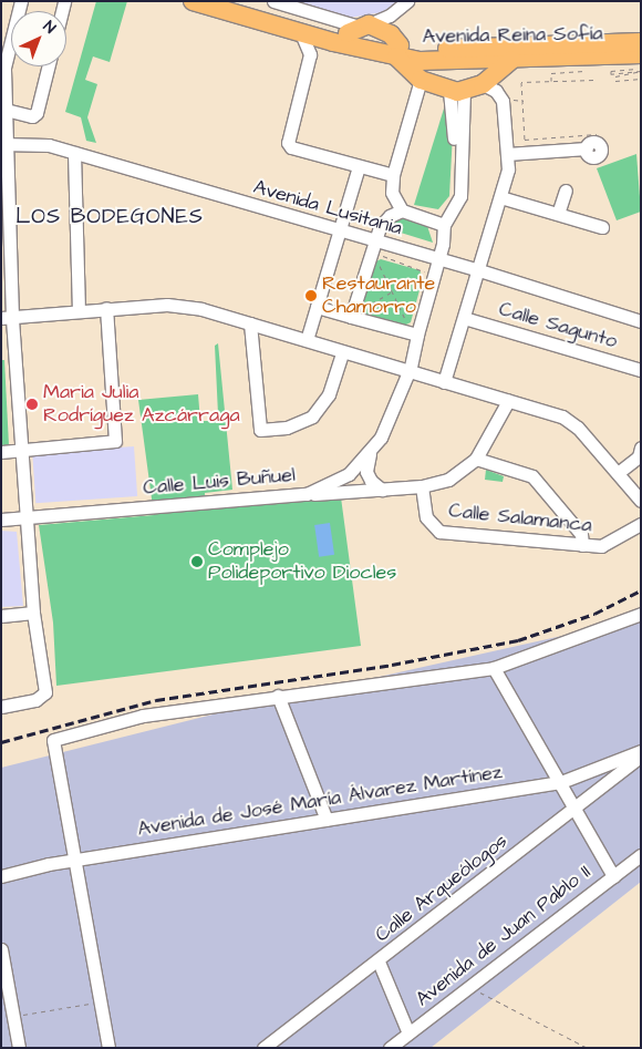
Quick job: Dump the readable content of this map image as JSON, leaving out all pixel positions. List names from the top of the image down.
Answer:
{
  "streets": {
    "highway": ["Avenida Reina Sofía"],
    "street": [
      "Avenida Lusitania",
      "Calle Sagunto",
      "Calle Luis Buñuel",
      "Calle Salamanca",
      "Avenida de José María Álvarez Martínez",
      "Calle Arqueólogos",
      "Avenida de Juan Pablo II"
    ]
  },
  "crossings": [
    ["Avenida Lusitania", "Calle Luis Buñuel"]
  ],
  "districts": ["LOS BODEGONES"],
  "places": ["Restaurante Chamorro", "Maria Julia Rodríguez Azcárraga", "Complejo Polideportivo Diocles"],
  "north": "top right"
}
